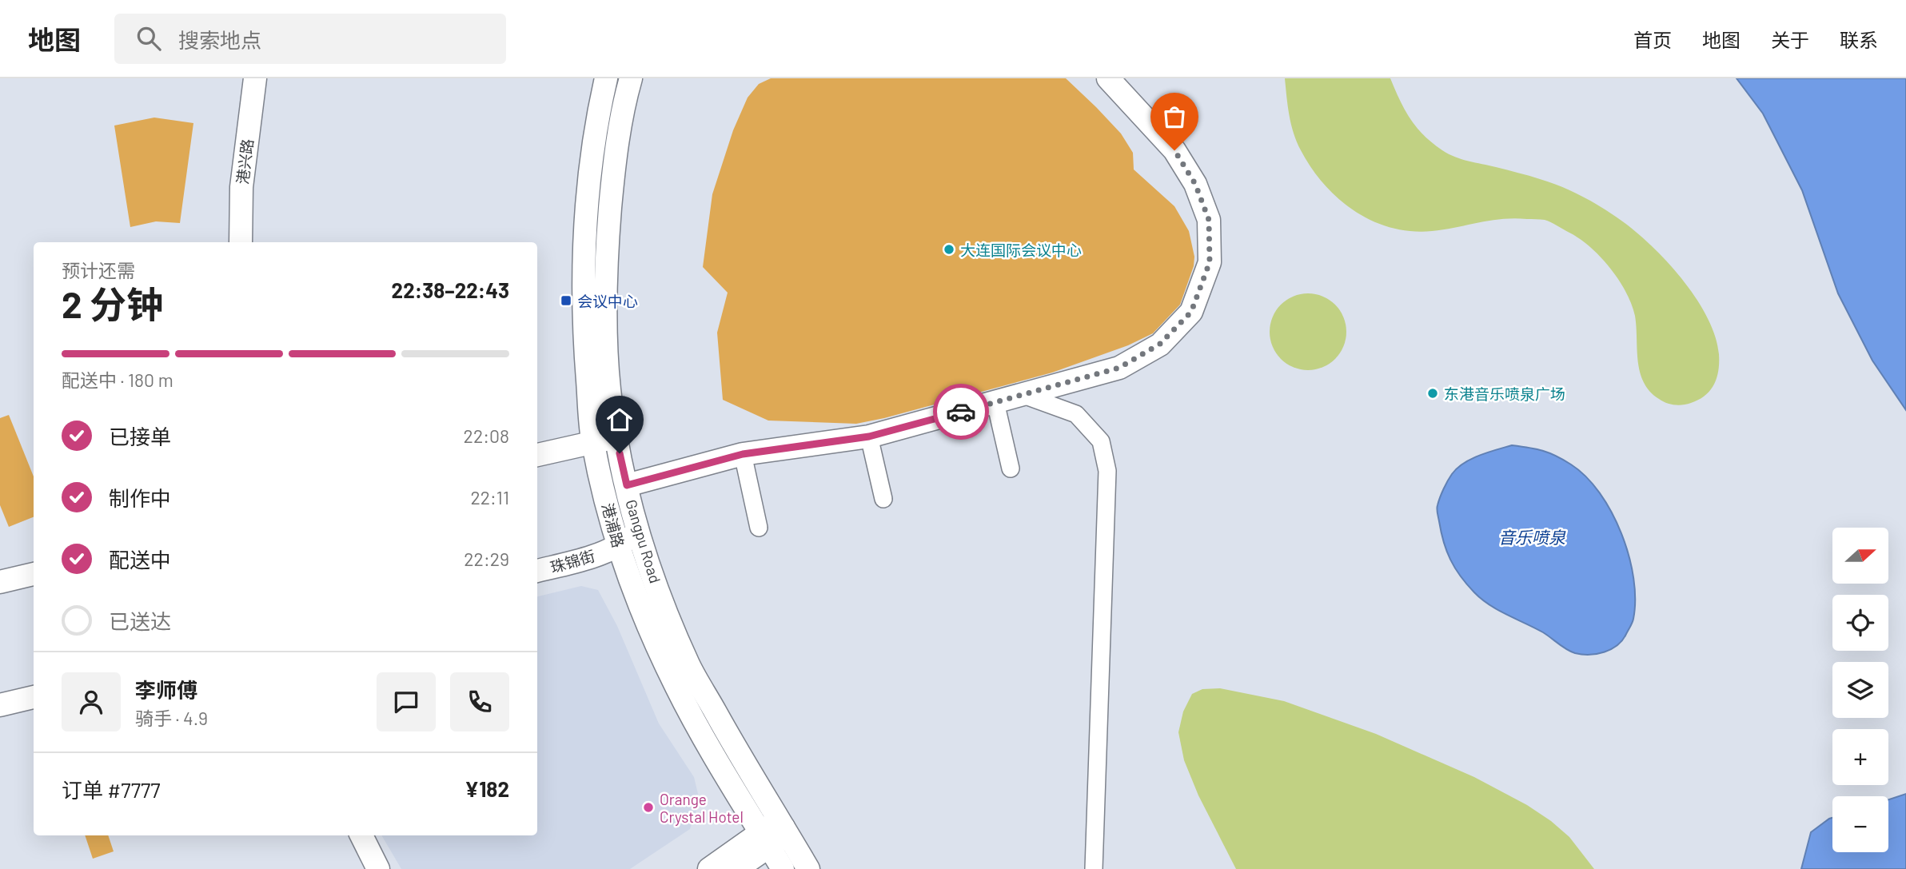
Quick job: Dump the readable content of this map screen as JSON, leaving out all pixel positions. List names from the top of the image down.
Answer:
{
  "streets": {
    "main road": [
      "港兴路",
      "港浦路",
      "Gangpu Road",
      "珠锦街"
    ]
  },
  "crossings": [
    ["港浦路", "珠锦街"],
    ["Gangpu Road", "珠锦街"]
  ],
  "water": ["音乐喷泉"],
  "places": {
    "other": ["大连国际会议中心", "东港音乐喷泉广场", "Orange Crystal Hotel"],
    "transit": ["会议中心"]
  },
  "north": "right",
  "page": {
    "header": "地图",
    "search": "搜索地点",
    "nav": [
      "首页",
      "地图",
      "关于",
      "联系"
    ],
    "heading": ["2 分钟", "预计还需", "22:38–22:43"],
    "panel": [
      "李师傅",
      "骑手 · 4.9",
      "订单 #7777",
      "¥182"
    ],
    "bar": "配送中 · 180 m",
    "list": [
      ["已接单", "22:08"],
      ["制作中", "22:11"],
      ["配送中", "22:29"],
      "已送达"
    ],
    "map_buttons": ["+", "−"]
  }
}
